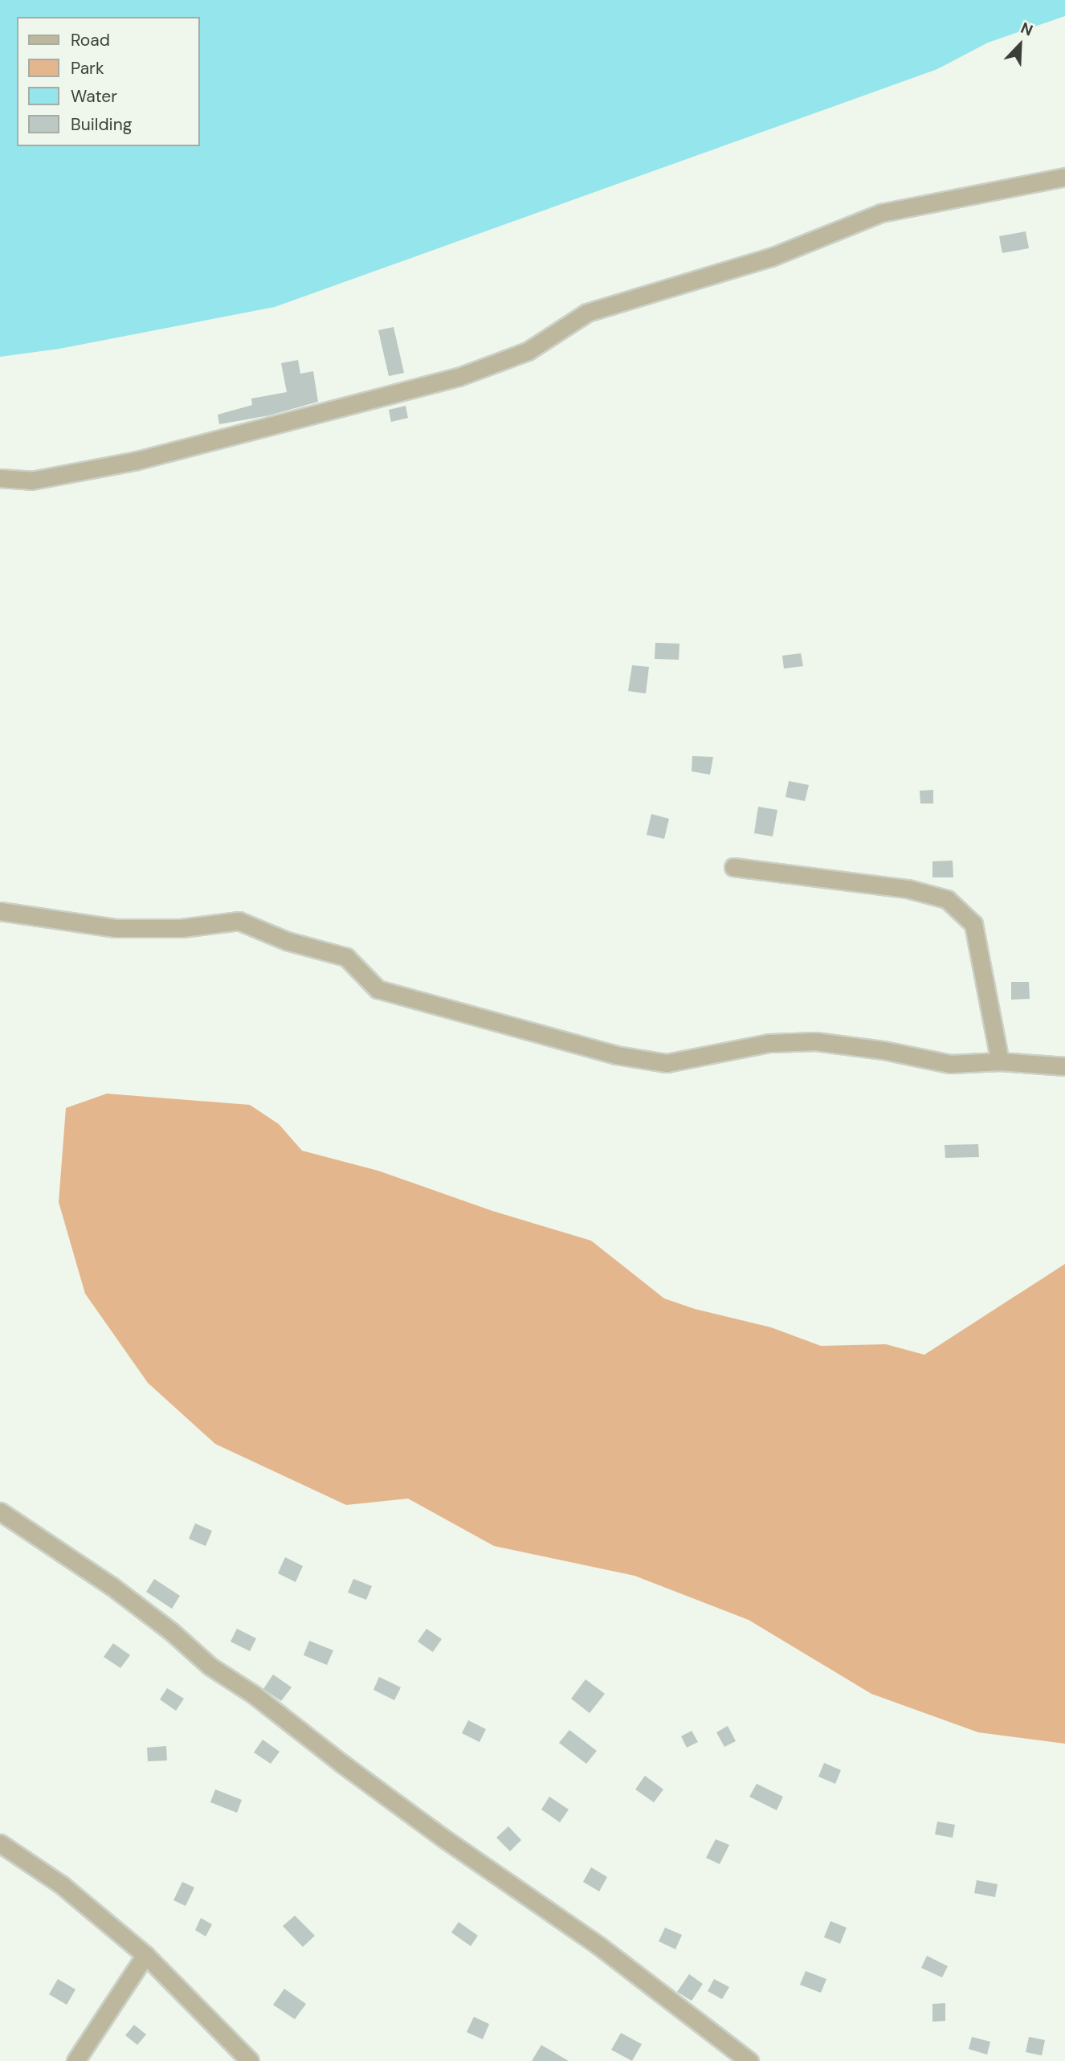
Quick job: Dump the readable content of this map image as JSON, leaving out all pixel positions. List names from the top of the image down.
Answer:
{
  "legend": [
    "Road",
    "Park",
    "Water",
    "Building"
  ],
  "north": "top right"
}
